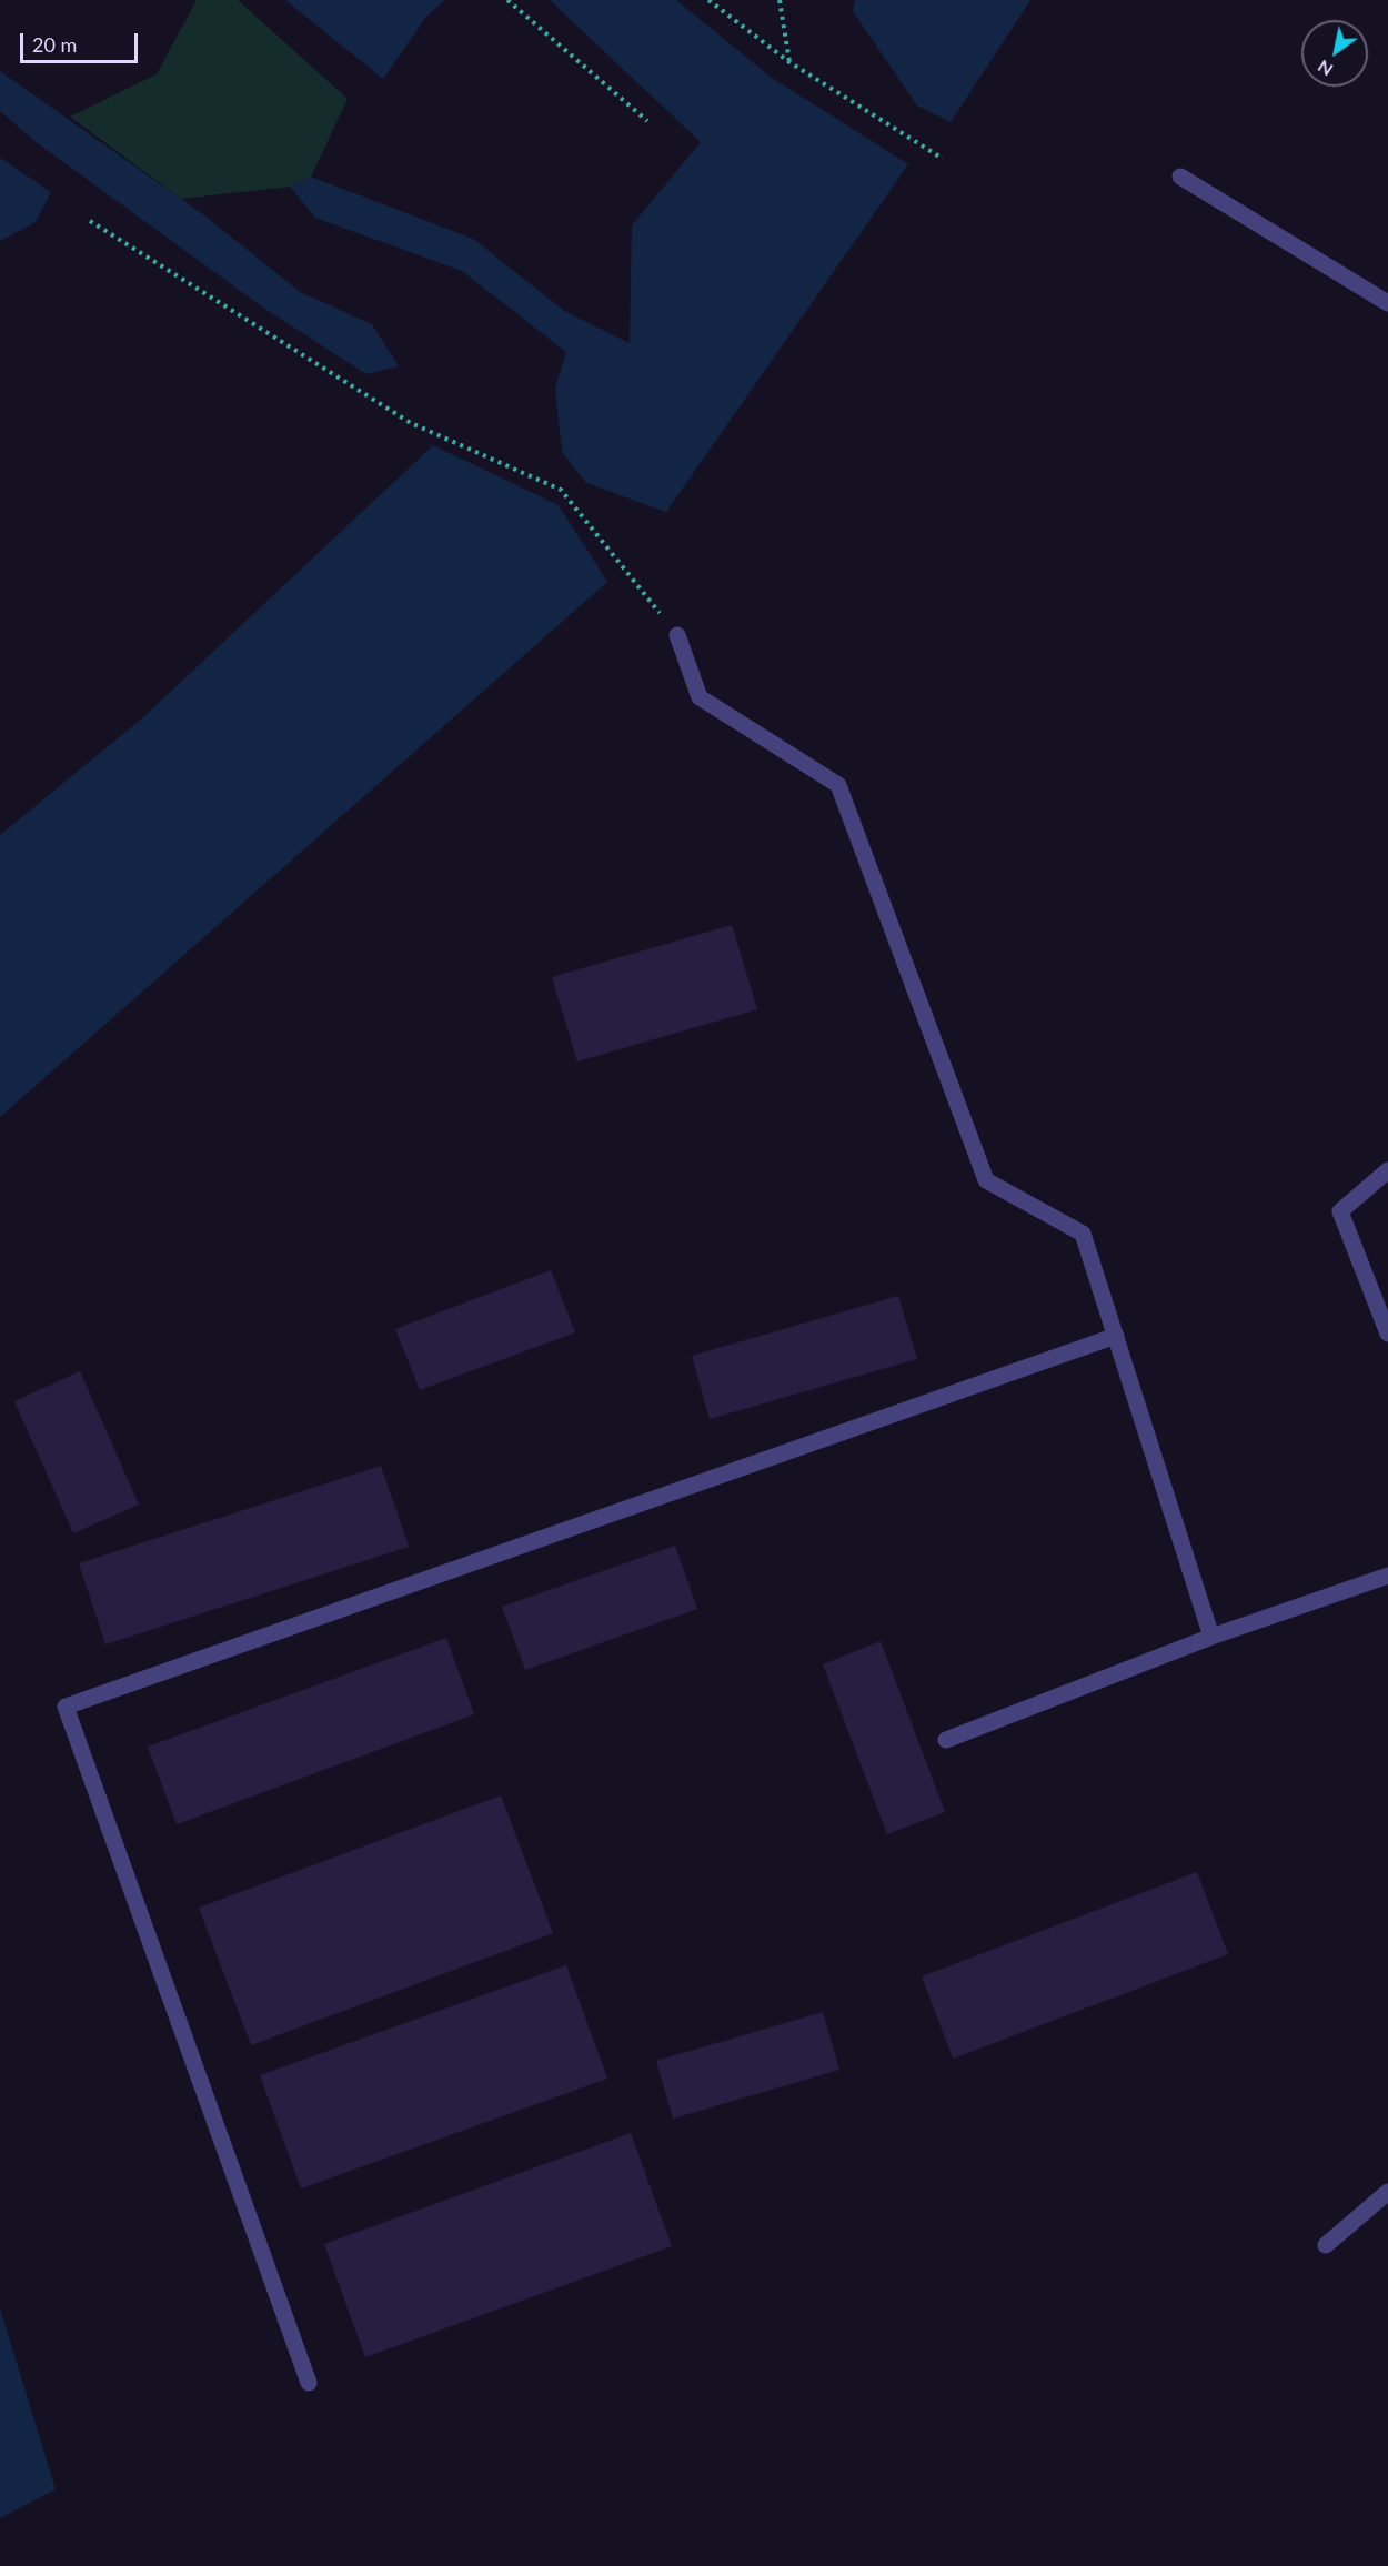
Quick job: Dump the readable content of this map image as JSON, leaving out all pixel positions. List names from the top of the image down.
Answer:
{
  "scale_bar": "20 m",
  "north": "bottom left"
}
